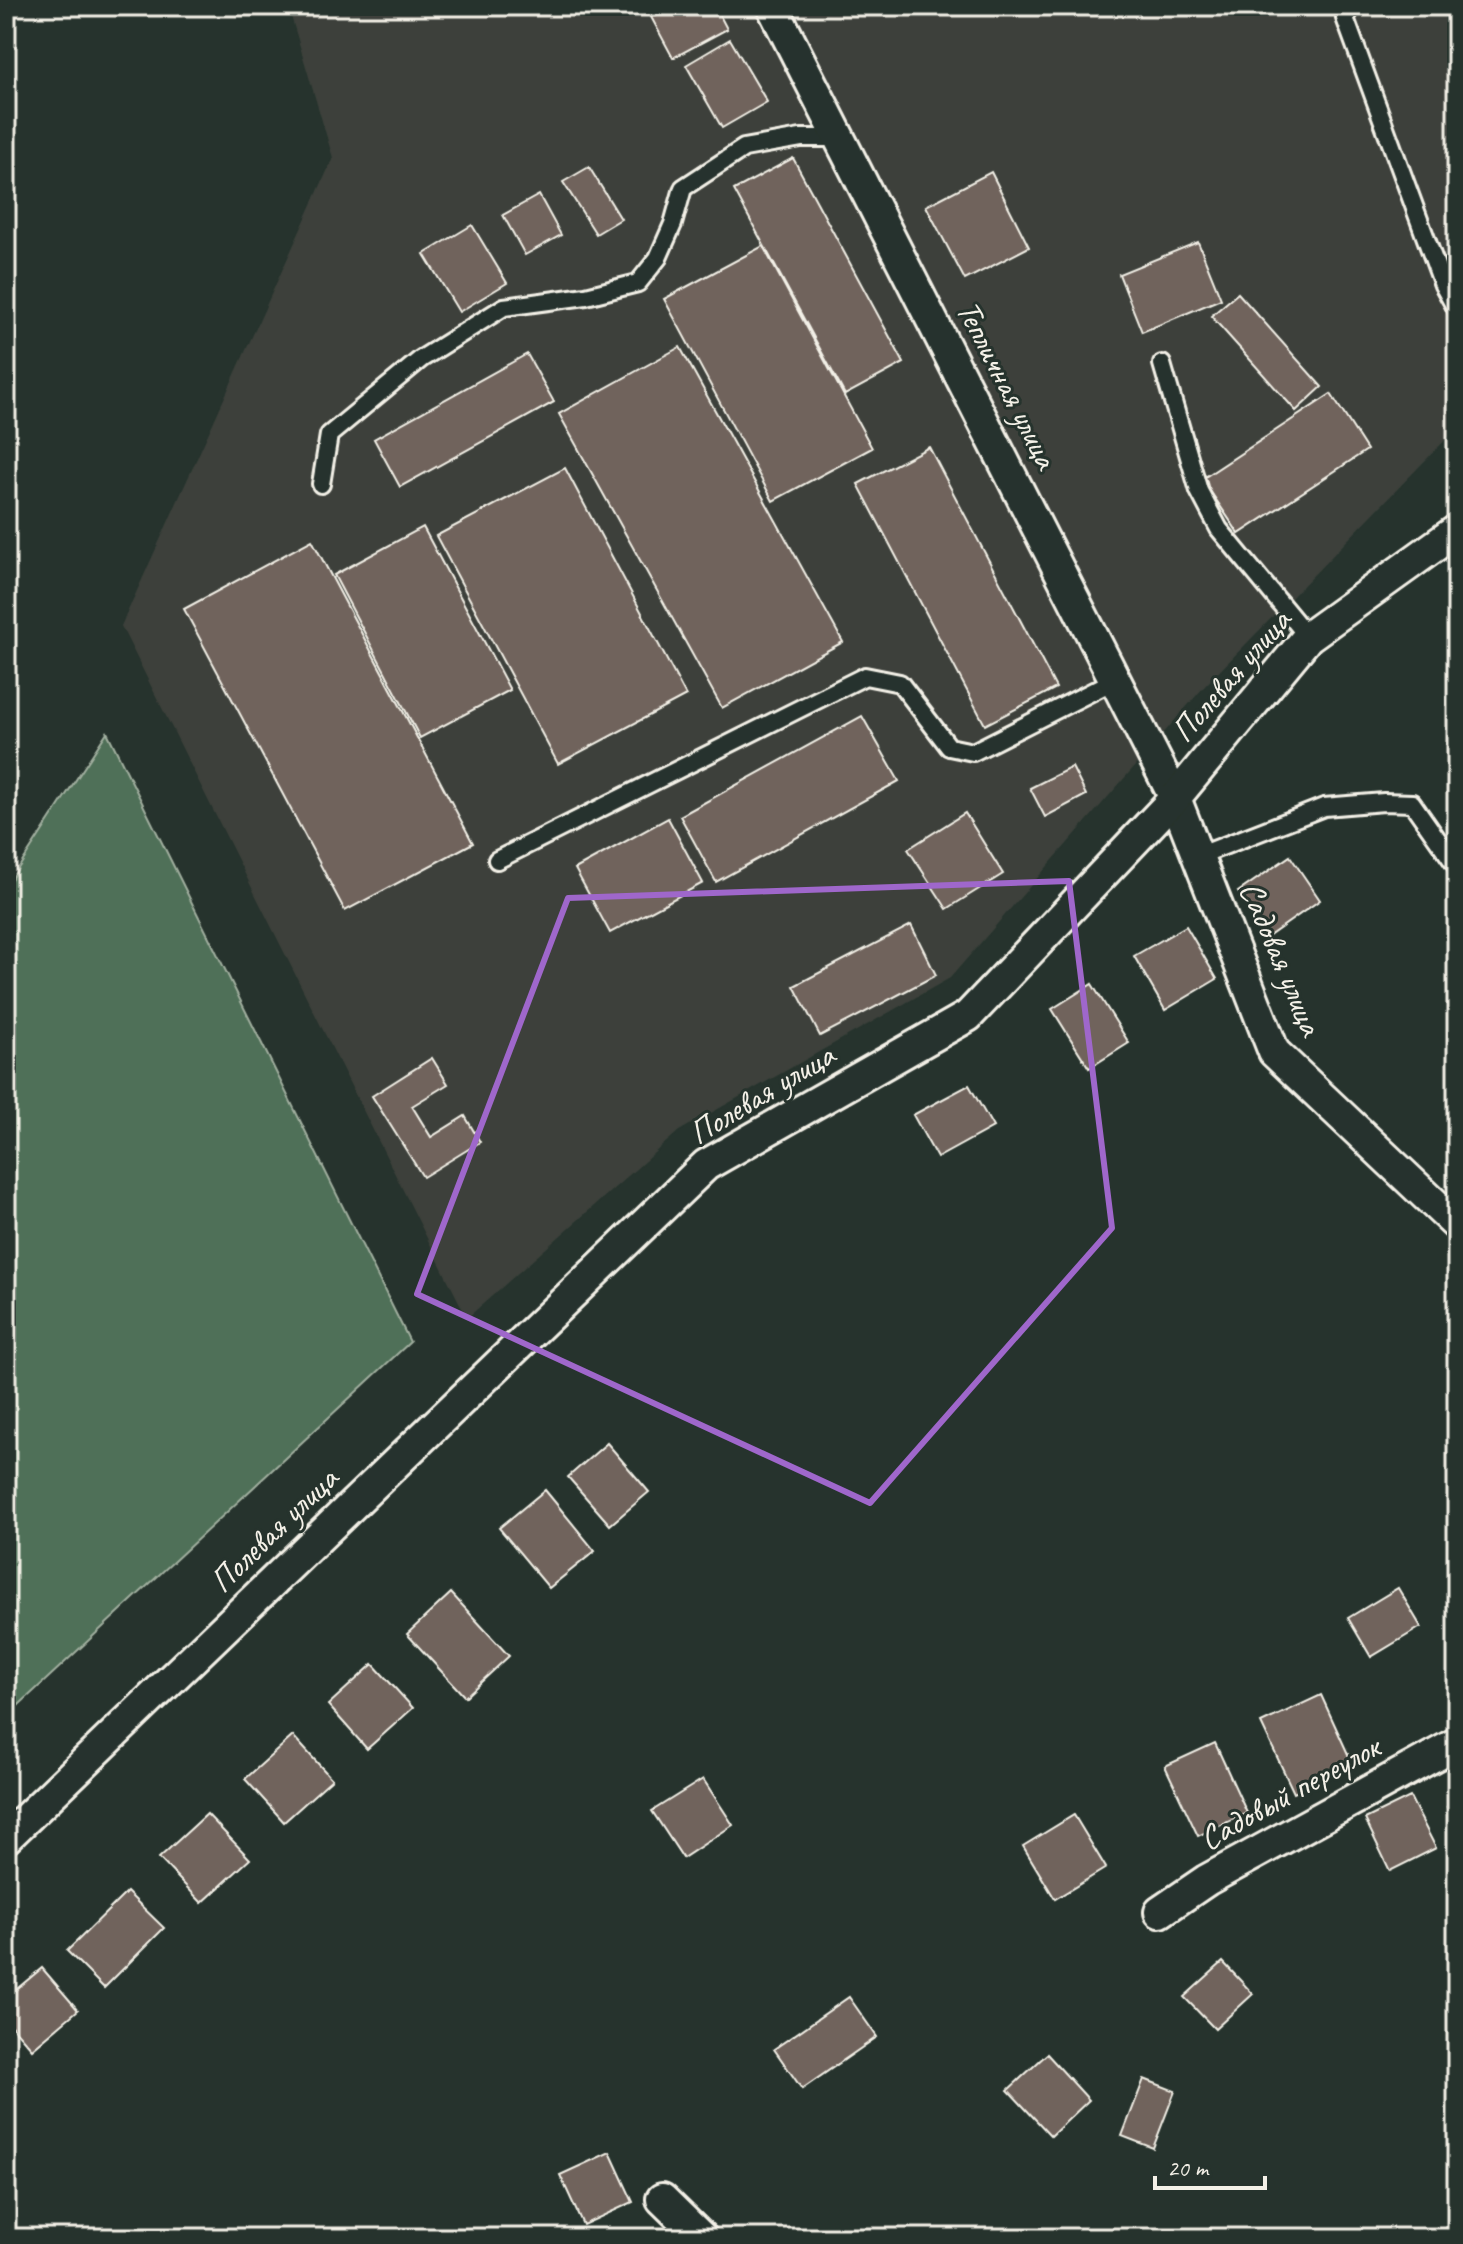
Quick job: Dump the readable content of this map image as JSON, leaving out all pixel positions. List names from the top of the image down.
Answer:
{
  "streets": {
    "street": [
      "Тепличная улица",
      "Полевая улица",
      "Садовая улица",
      "Садовый переулок"
    ]
  },
  "crossings": [
    ["Тепличная улица", "Полевая улица"],
    ["Тепличная улица", "Садовая улица"],
    ["Полевая улица", "Садовая улица"]
  ],
  "scale_bar": "20 m"
}
